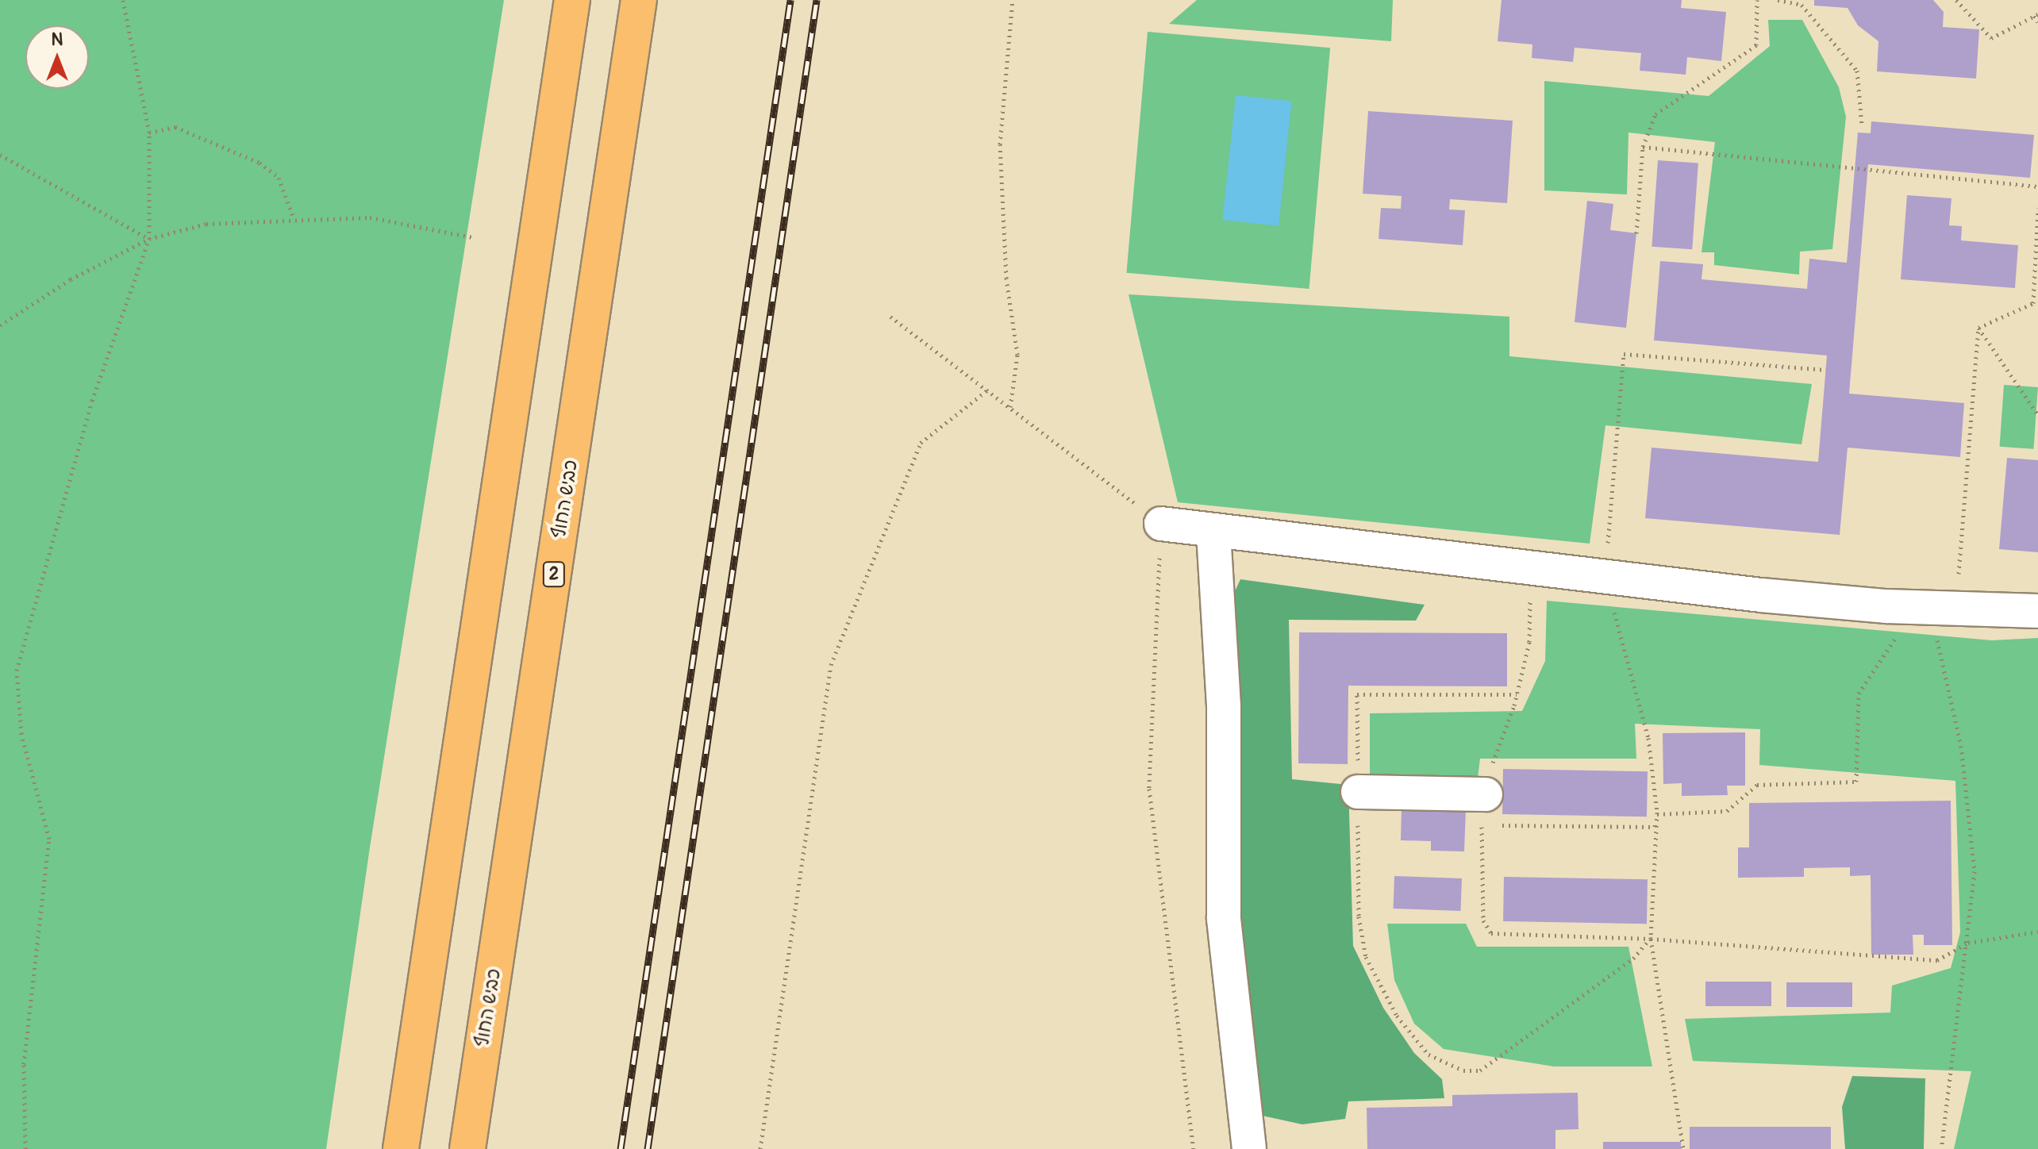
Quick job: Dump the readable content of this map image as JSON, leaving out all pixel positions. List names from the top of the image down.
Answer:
{
  "streets": {
    "highway": ["כביש החוף", "2"]
  },
  "north": "top"
}
